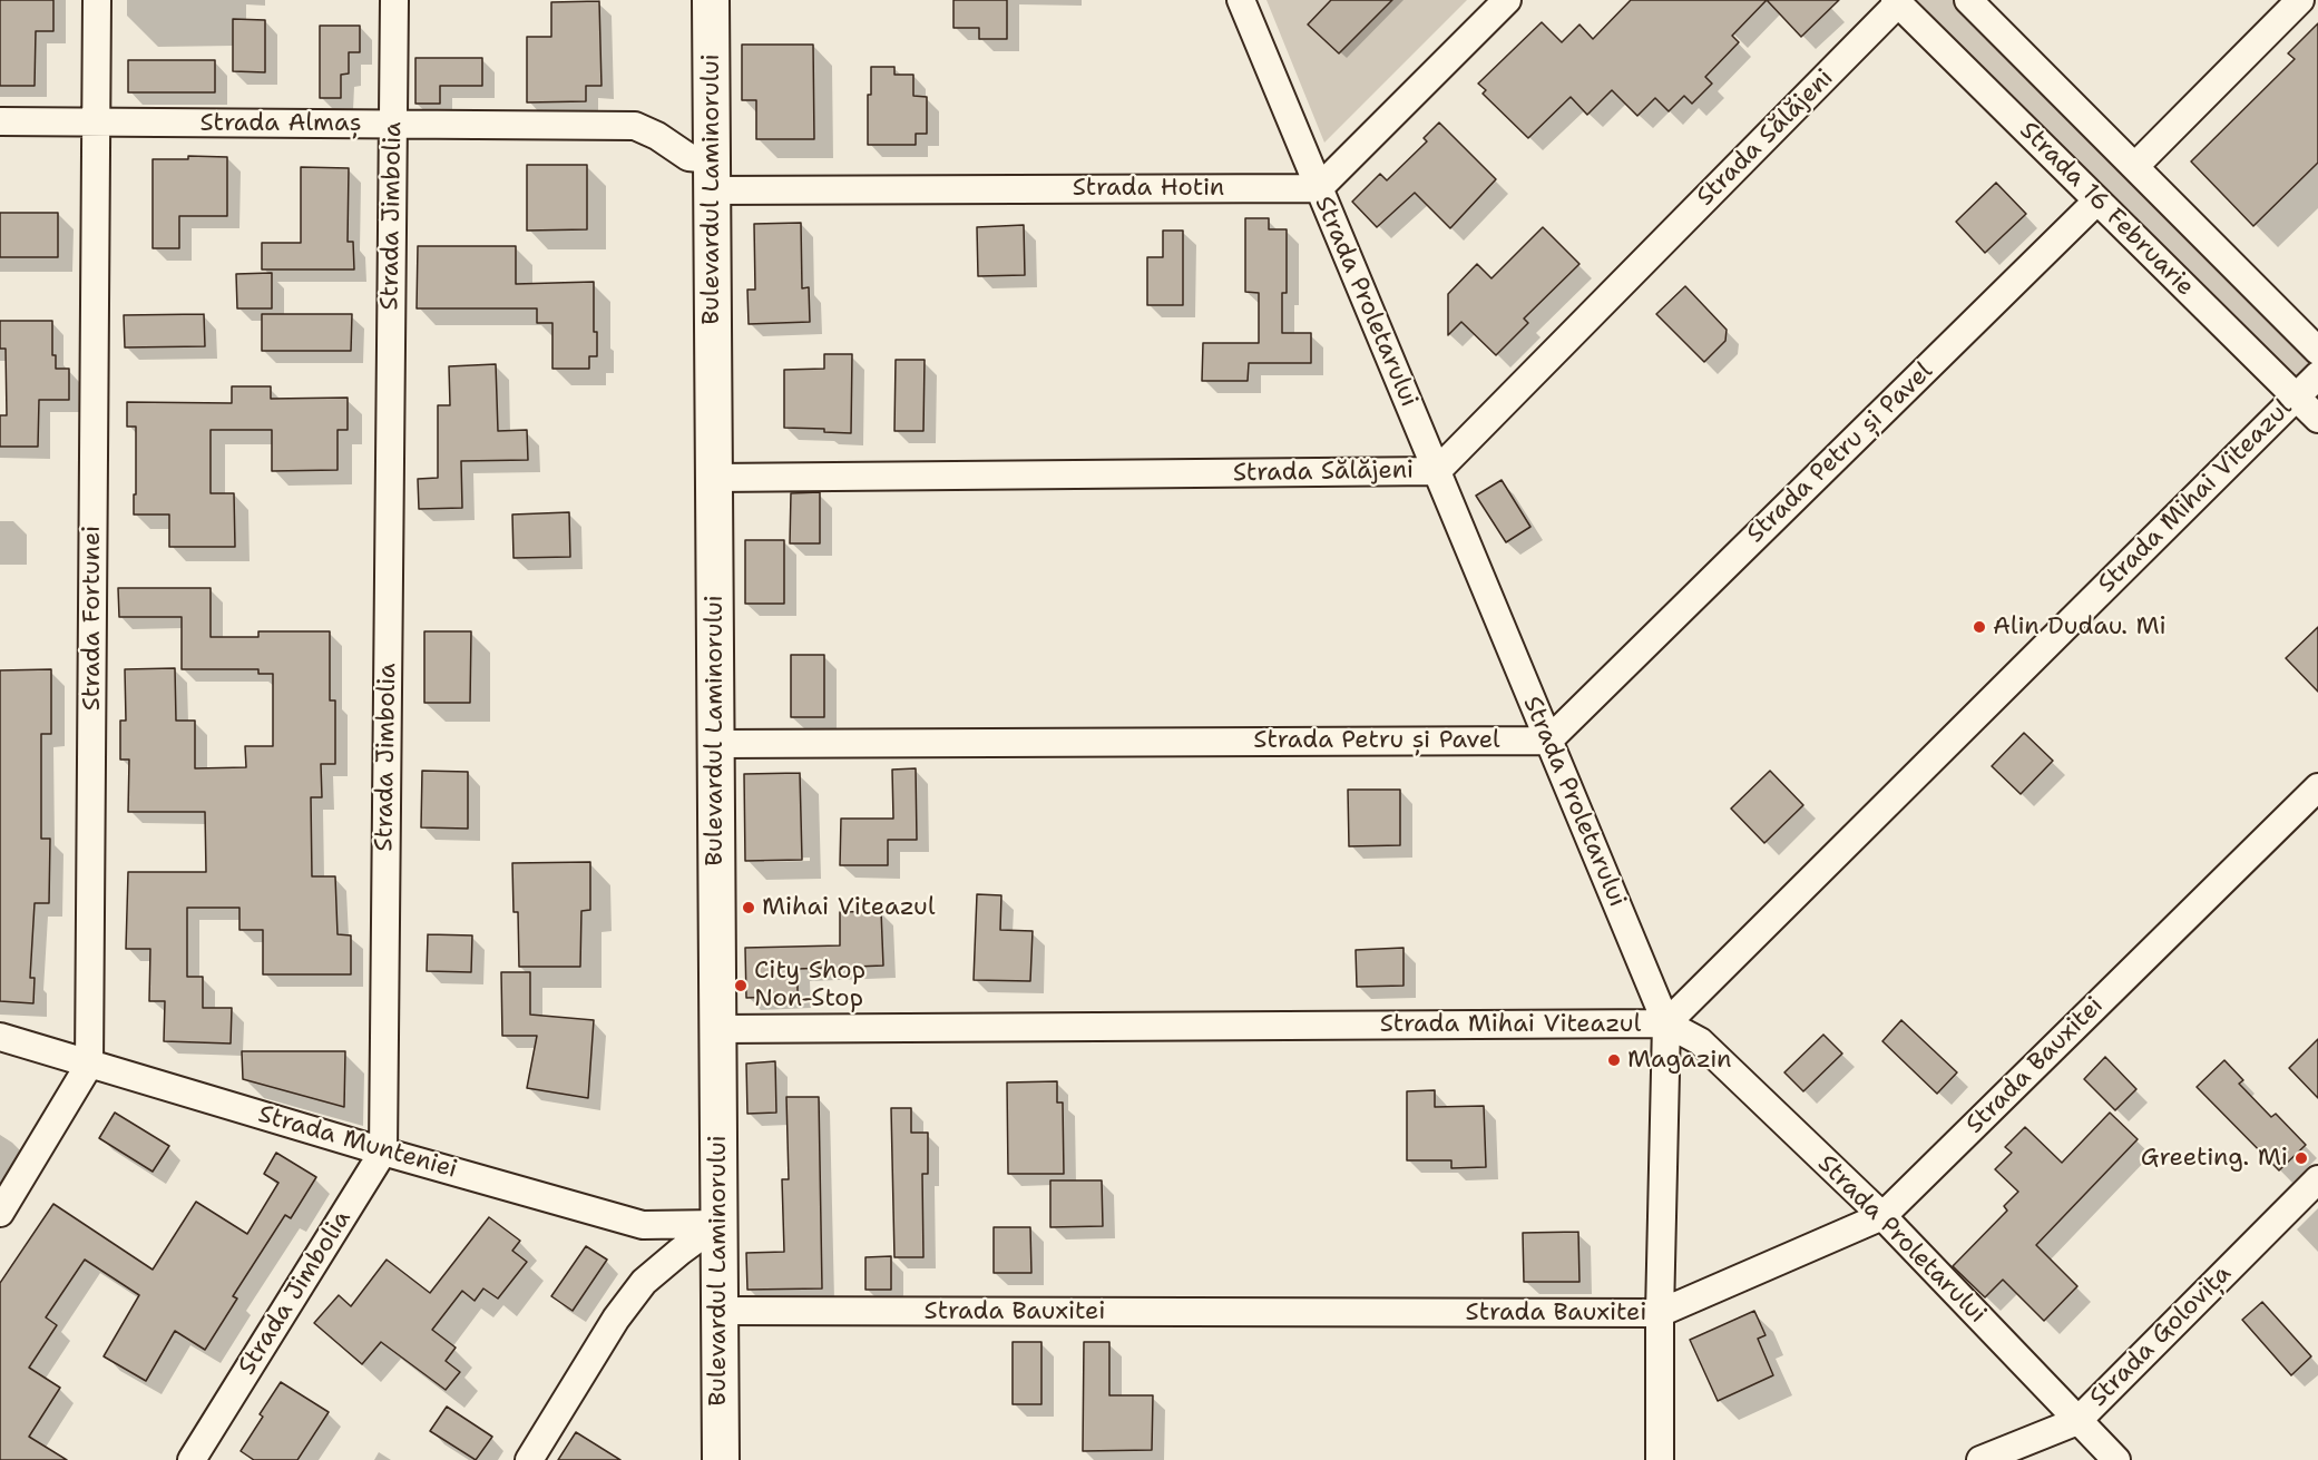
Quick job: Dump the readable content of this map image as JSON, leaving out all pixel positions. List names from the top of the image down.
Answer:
{
  "streets": {
    "street": [
      "Strada Almaș",
      "Strada Sălăjeni",
      "Strada Hotin",
      "Bulevardul Laminorului",
      "Strada 16 Februarie",
      "Strada Jimbolia",
      "Strada Proletarului",
      "Strada Petru și Pavel",
      "Strada Mihai Viteazul",
      "Strada Fortunei",
      "Strada Bauxitei",
      "Strada Munteniei",
      "Strada Golovița"
    ]
  },
  "crossings": [
    ["Strada Almaș", "Strada Hotin"],
    ["Strada Almaș", "Bulevardul Laminorului"],
    ["Strada Almaș", "Strada Jimbolia"],
    ["Strada Almaș", "Strada Fortunei"],
    ["Strada Sălăjeni", "Bulevardul Laminorului"],
    ["Strada Sălăjeni", "Strada 16 Februarie"],
    ["Strada Sălăjeni", "Strada Proletarului"],
    ["Strada Hotin", "Bulevardul Laminorului"],
    ["Strada Hotin", "Strada Proletarului"],
    ["Bulevardul Laminorului", "Strada Petru și Pavel"],
    ["Bulevardul Laminorului", "Strada Mihai Viteazul"],
    ["Bulevardul Laminorului", "Strada Bauxitei"],
    ["Bulevardul Laminorului", "Strada Munteniei"],
    ["Strada 16 Februarie", "Strada Petru și Pavel"],
    ["Strada 16 Februarie", "Strada Mihai Viteazul"],
    ["Strada Jimbolia", "Strada Munteniei"],
    ["Strada Proletarului", "Strada Petru și Pavel"],
    ["Strada Proletarului", "Strada Mihai Viteazul"],
    ["Strada Proletarului", "Strada Bauxitei"],
    ["Strada Proletarului", "Strada Golovița"],
    ["Strada Fortunei", "Strada Munteniei"]
  ],
  "places": [
    "Alin Dudau. Mi",
    "Mihai Viteazul",
    "City Shop Non-Stop",
    "Magazin",
    "Greeting. Mi"
  ]
}
